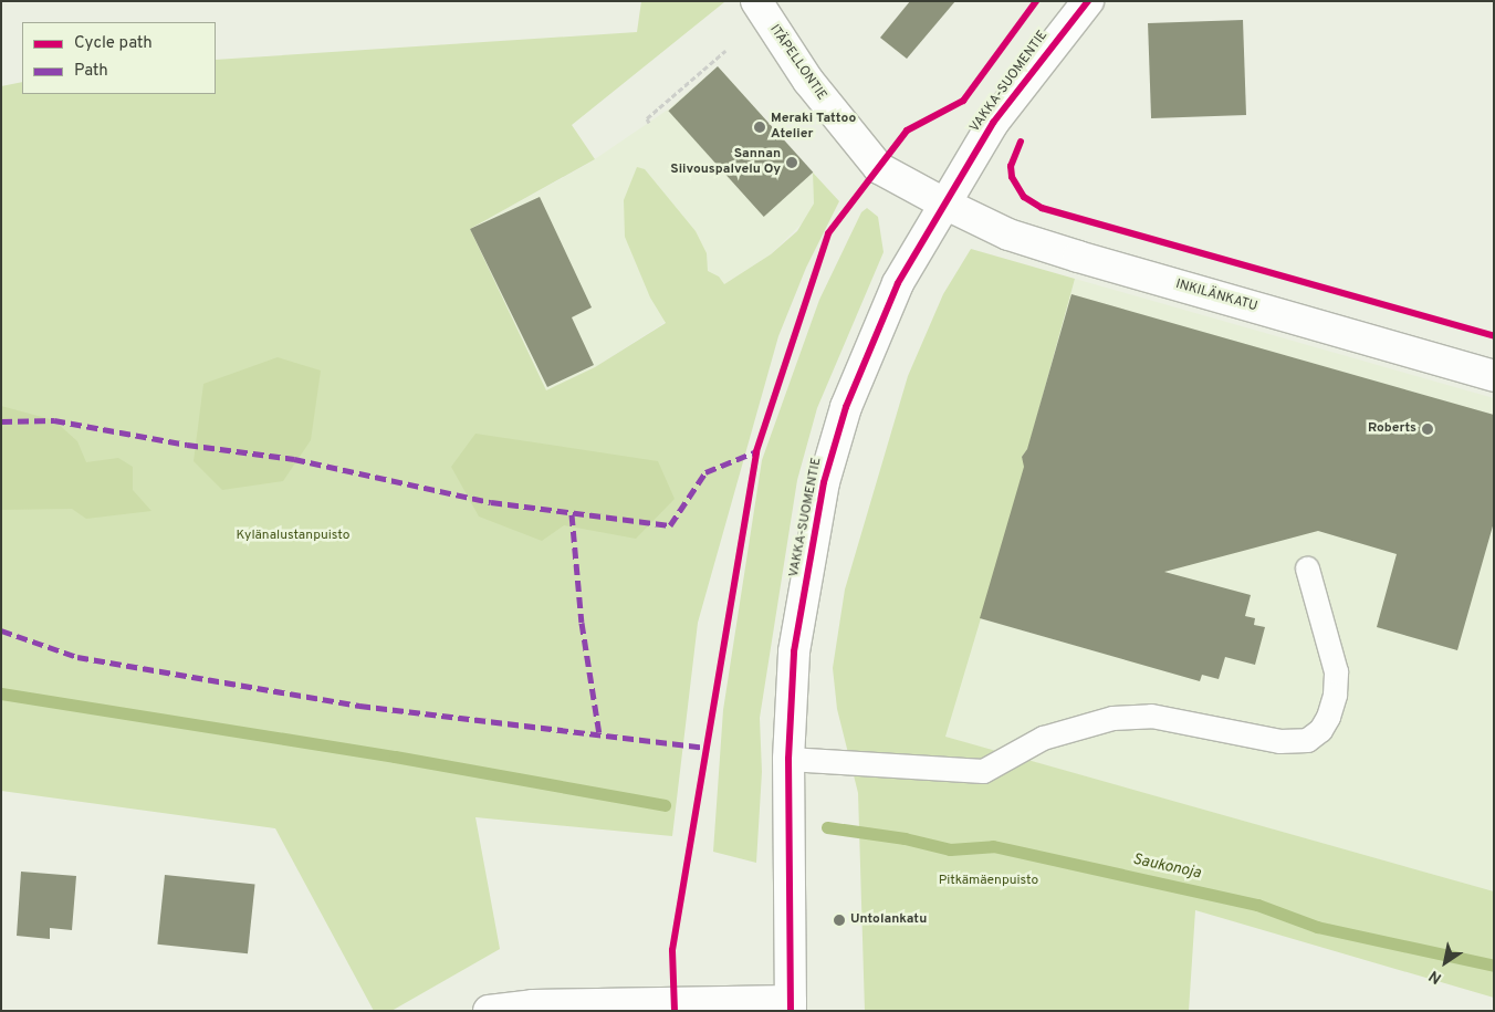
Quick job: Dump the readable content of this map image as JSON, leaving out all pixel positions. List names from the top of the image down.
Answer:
{
  "streets": {
    "street": ["ITÄPELLONTIE", "VAKKA-SUOMENTIE", "INKILÄNKATU"]
  },
  "crossings": [
    ["ITÄPELLONTIE", "VAKKA-SUOMENTIE"],
    ["ITÄPELLONTIE", "INKILÄNKATU"],
    ["VAKKA-SUOMENTIE", "INKILÄNKATU"]
  ],
  "water": ["Saukonoja"],
  "parks": ["Kylänalustanpuisto", "Pitkämäenpuisto"],
  "places": [
    "Meraki Tattoo Atelier",
    "Sannan Siivouspalvelu Oy",
    "Roberts",
    "Untolankatu"
  ],
  "legend": ["Cycle path", "Path"],
  "north": "bottom left"
}
